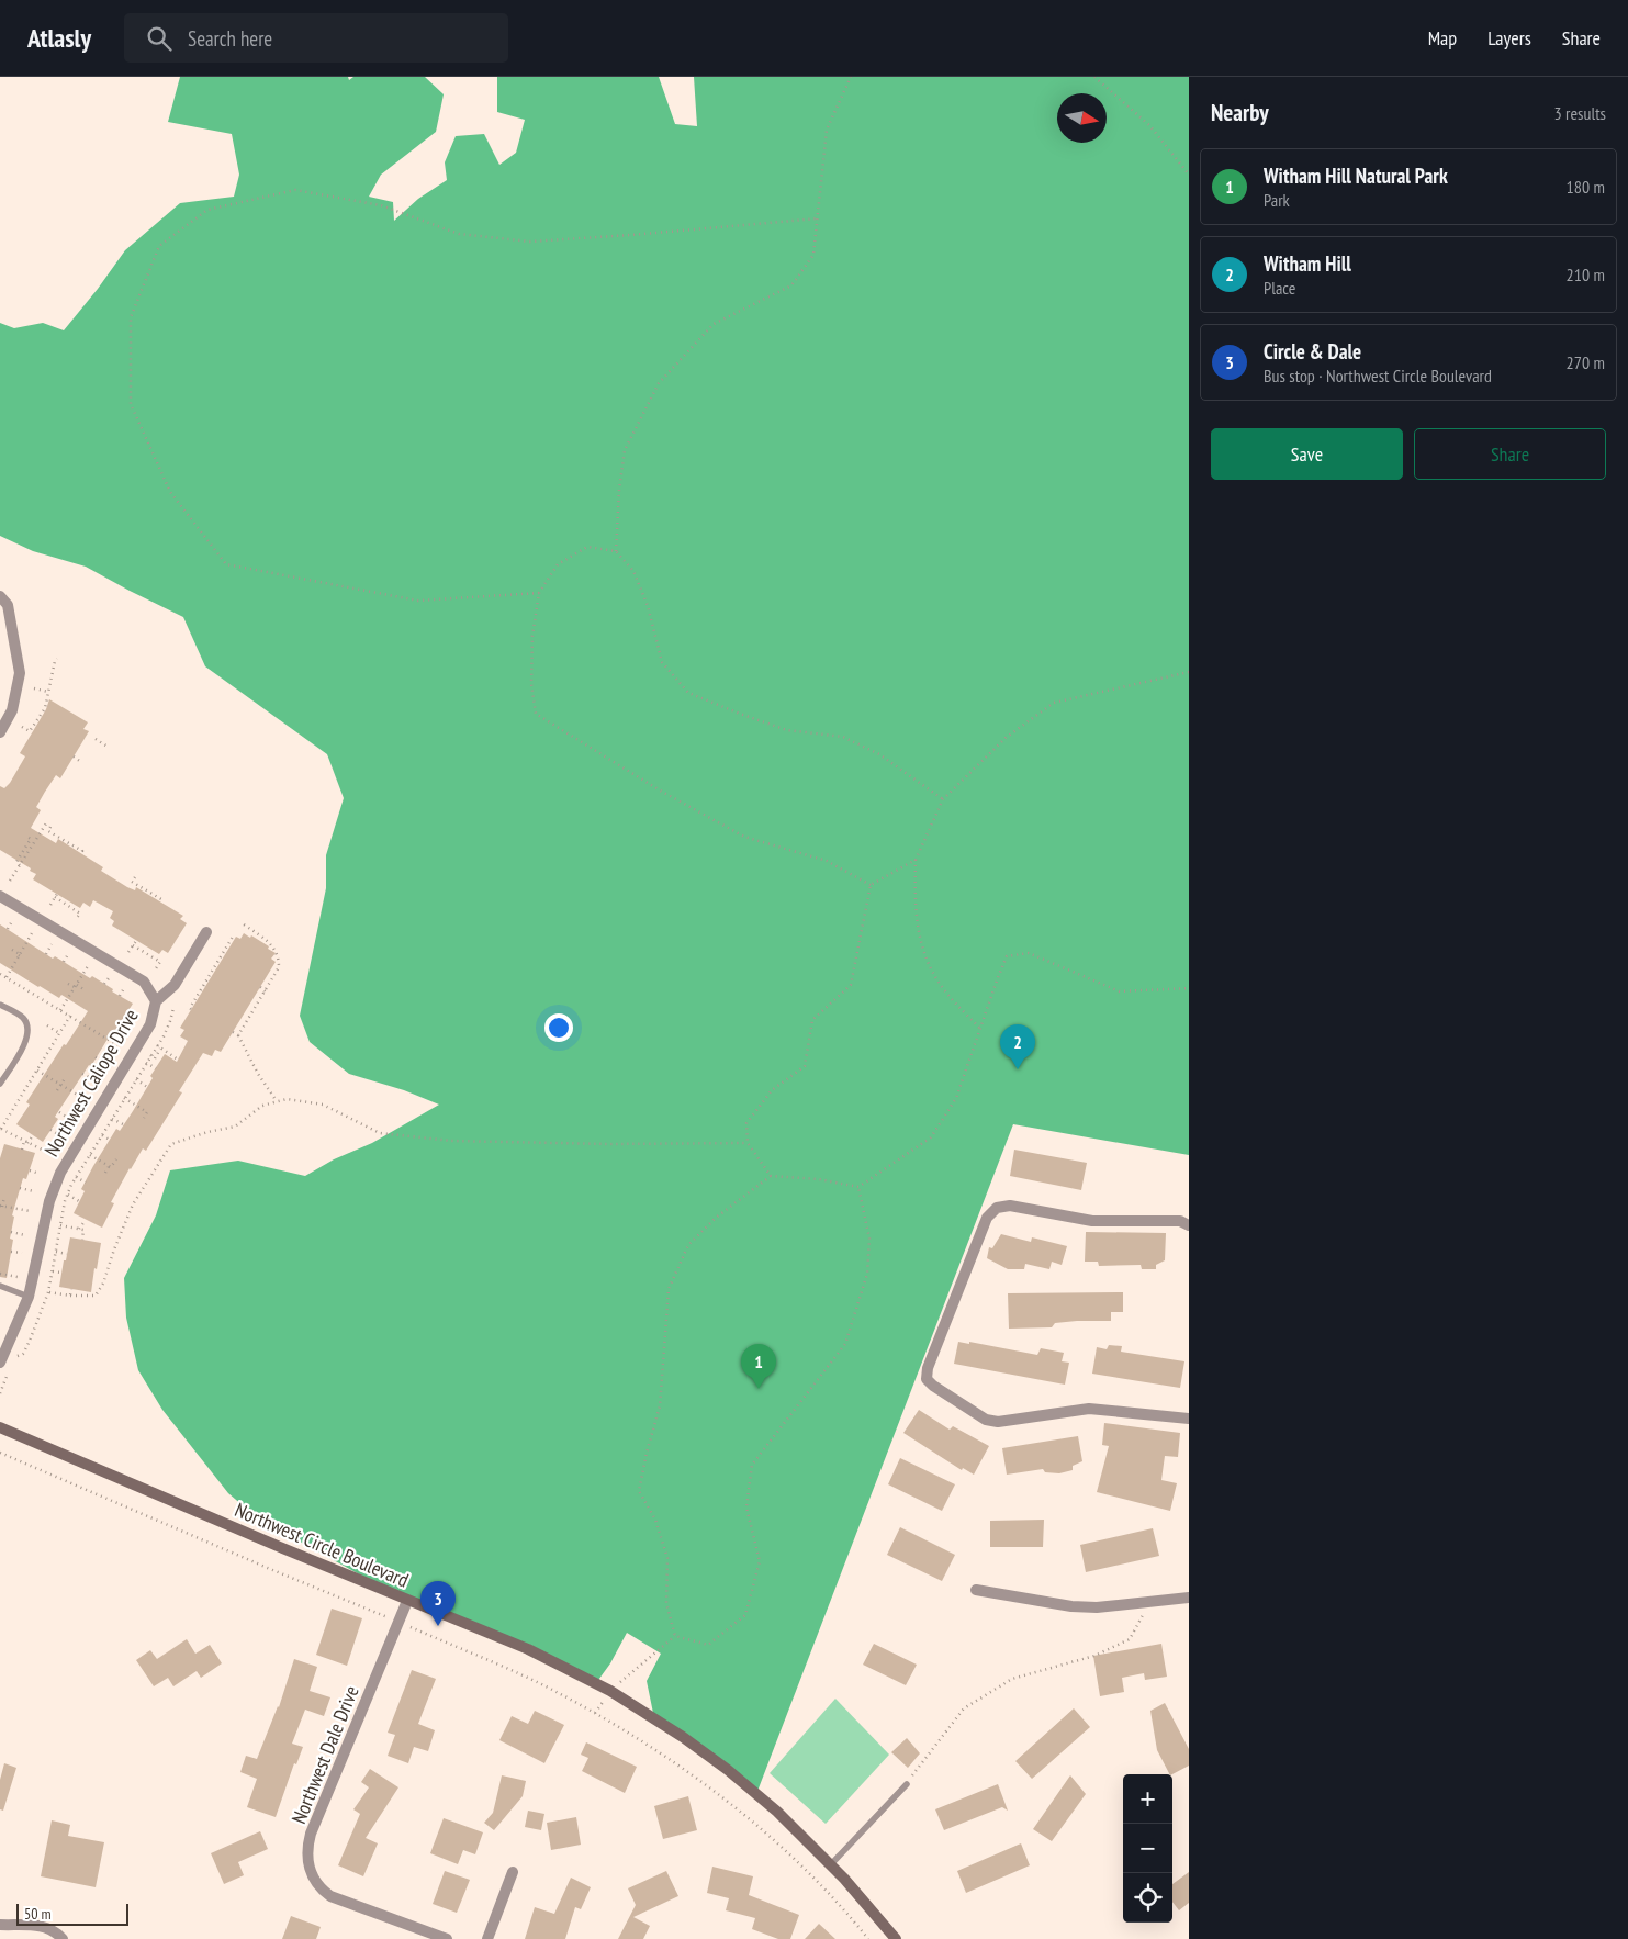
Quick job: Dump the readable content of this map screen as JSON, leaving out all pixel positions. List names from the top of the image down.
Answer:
{
  "streets": {
    "main road": ["Northwest Circle Boulevard"],
    "street": ["Northwest Caliope Drive", "Northwest Dale Drive"]
  },
  "crossings": [
    ["Northwest Circle Boulevard", "Northwest Dale Drive"]
  ],
  "scale_bar": "50 m",
  "north": "right",
  "page": {
    "header": "Atlasly",
    "search": "Search here",
    "nav": ["Map", "Layers", "Share"],
    "heading": ["Nearby", "3 results"],
    "list": [
      {
        "mark": "1",
        "name": "Witham Hill Natural Park",
        "note": "Park",
        "value": "180 m"
      },
      {
        "mark": "2",
        "name": "Witham Hill",
        "note": "Place",
        "value": "210 m"
      },
      {
        "mark": "3",
        "name": "Circle & Dale",
        "note": "Bus stop · Northwest Circle Boulevard",
        "value": "270 m"
      }
    ],
    "buttons": ["Save", "Share"],
    "pins": ["2", "1", "3"],
    "map_buttons": ["+", "−"],
    "scale": "50 m"
  }
}
